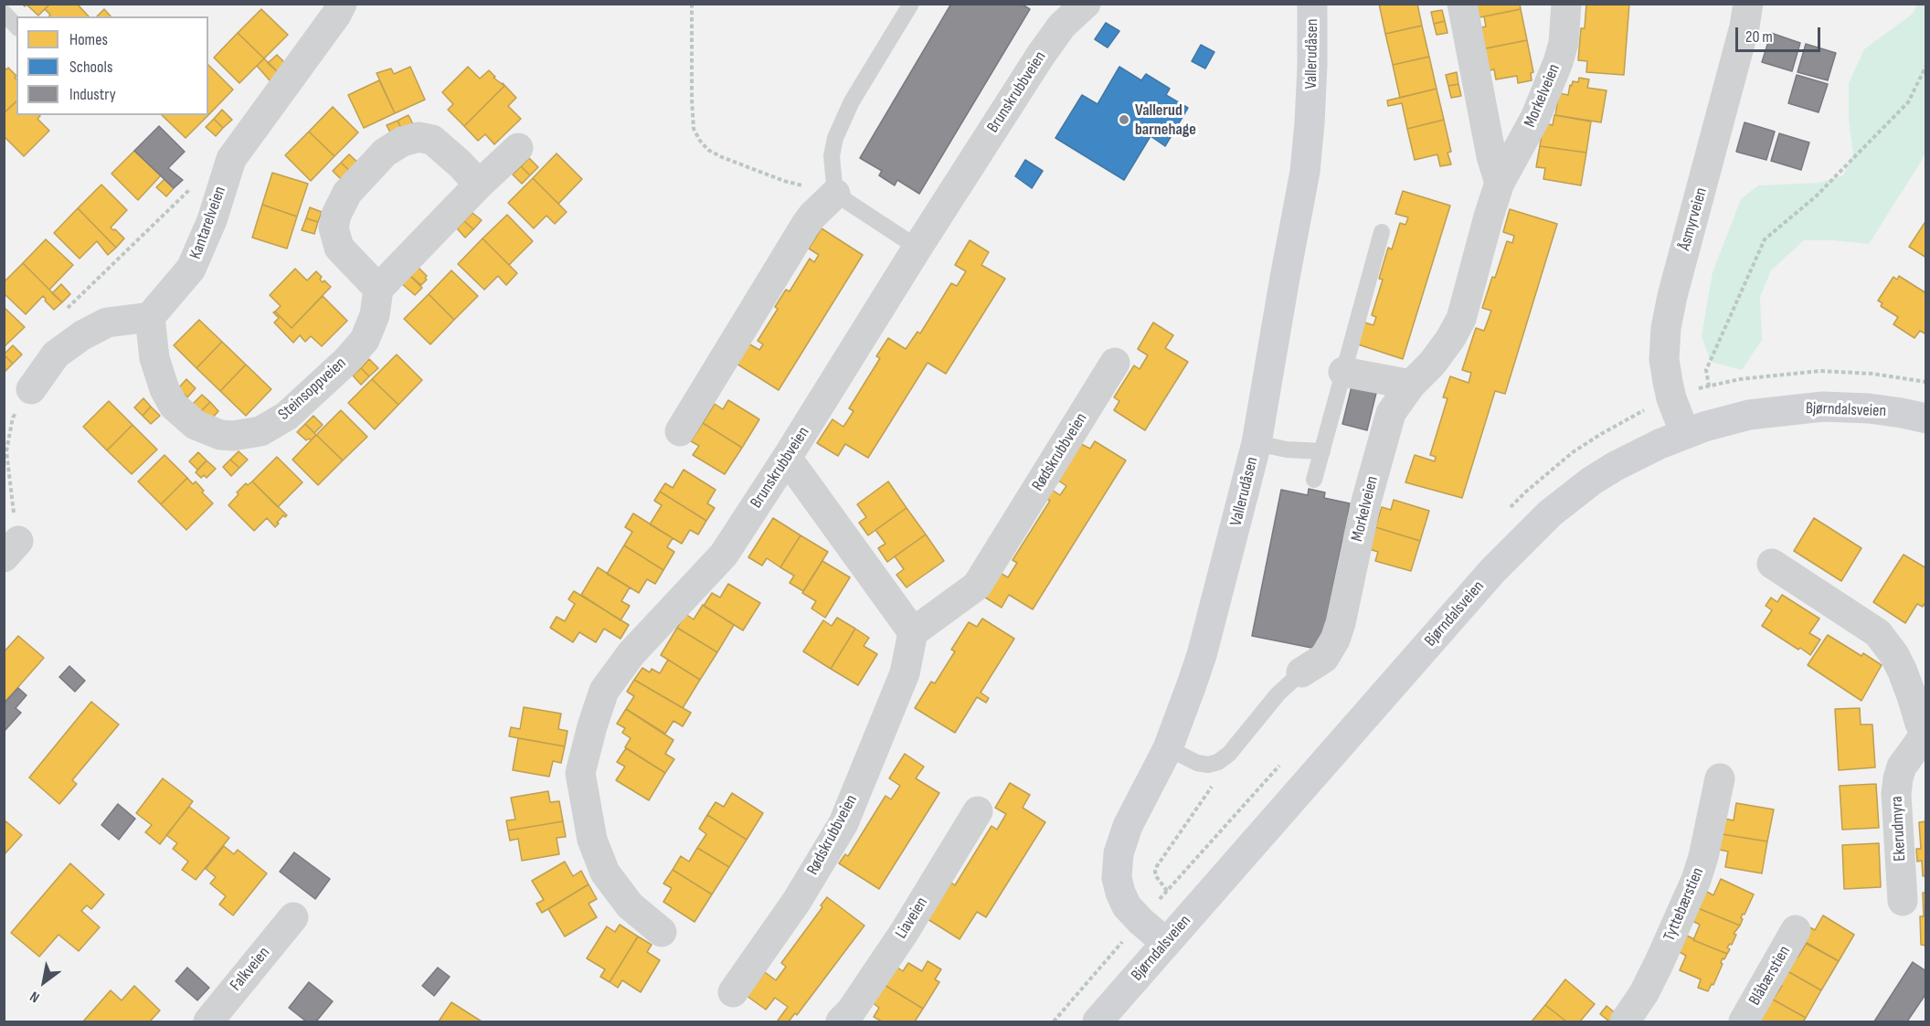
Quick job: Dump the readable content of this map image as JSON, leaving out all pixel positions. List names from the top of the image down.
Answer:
{
  "streets": {
    "street": [
      "Vallerudåsen",
      "Brunskrubbveien",
      "Morkelveien",
      "Åsmyrveien",
      "Kantarelveien",
      "Steinsoppveien",
      "Bjørndalsveien",
      "Rødskrubbveien",
      "Ekerudmyra",
      "Tyttebærstien",
      "Liaveien",
      "Falkveien",
      "Blåbærstien"
    ]
  },
  "crossings": [
    ["Vallerudåsen", "Bjørndalsveien"],
    ["Åsmyrveien", "Bjørndalsveien"],
    ["Kantarelveien", "Steinsoppveien"]
  ],
  "places": ["Vallerud barnehage"],
  "legend": ["Homes", "Schools", "Industry"],
  "scale_bar": "20 m",
  "north": "bottom left"
}
